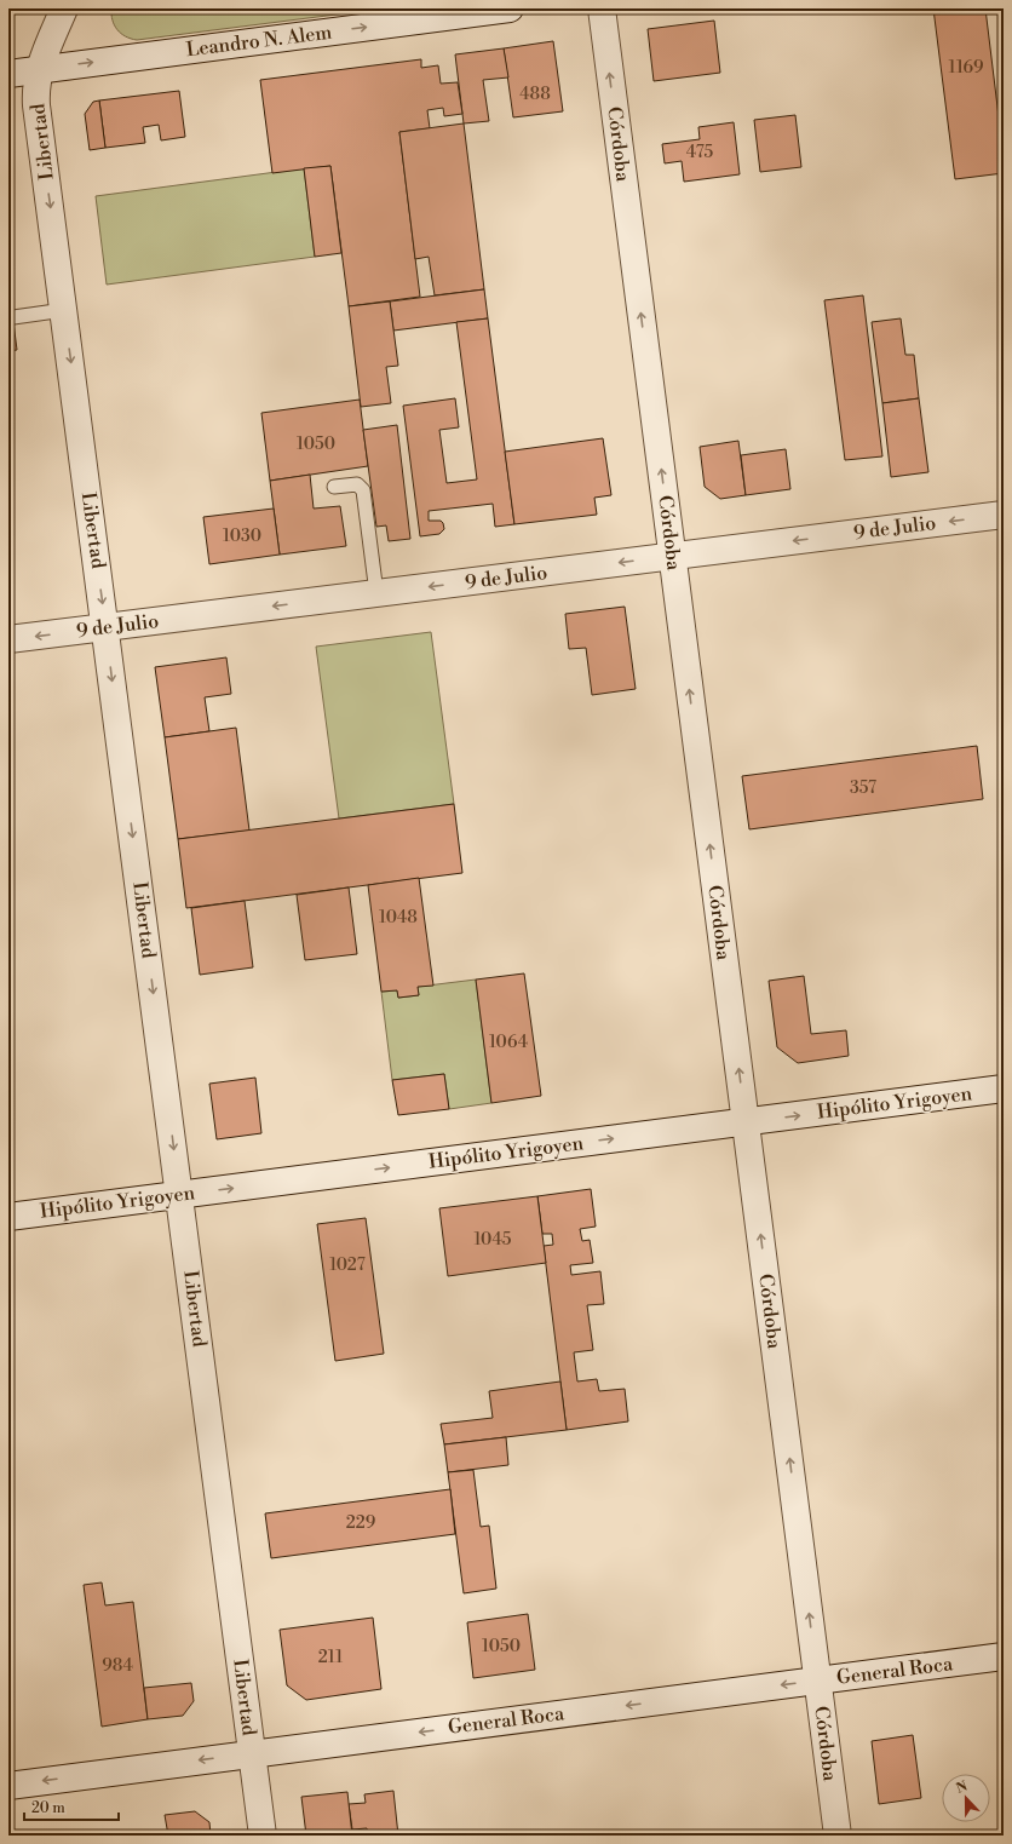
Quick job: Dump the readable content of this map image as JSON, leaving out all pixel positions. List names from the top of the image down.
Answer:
{
  "streets": {
    "street": [
      "Leandro N. Alem",
      "Libertad",
      "Córdoba",
      "9 de Julio",
      "Hipólito Yrigoyen",
      "General Roca"
    ]
  },
  "crossings": [
    ["Leandro N. Alem", "Libertad"],
    ["Libertad", "9 de Julio"],
    ["Libertad", "Hipólito Yrigoyen"],
    ["Libertad", "General Roca"],
    ["Córdoba", "9 de Julio"],
    ["Córdoba", "Hipólito Yrigoyen"],
    ["Córdoba", "General Roca"]
  ],
  "one_way": [
    "Leandro N. Alem",
    "Libertad",
    "Córdoba",
    "9 de Julio",
    "Hipólito Yrigoyen",
    "General Roca"
  ],
  "house_numbers": [
    "1169",
    "488",
    "475",
    "1050",
    "1030",
    "357",
    "1048",
    "1064",
    "1045",
    "1027",
    "229",
    "1050",
    "211",
    "984"
  ],
  "scale_bar": "20 m",
  "north": "top"
}
